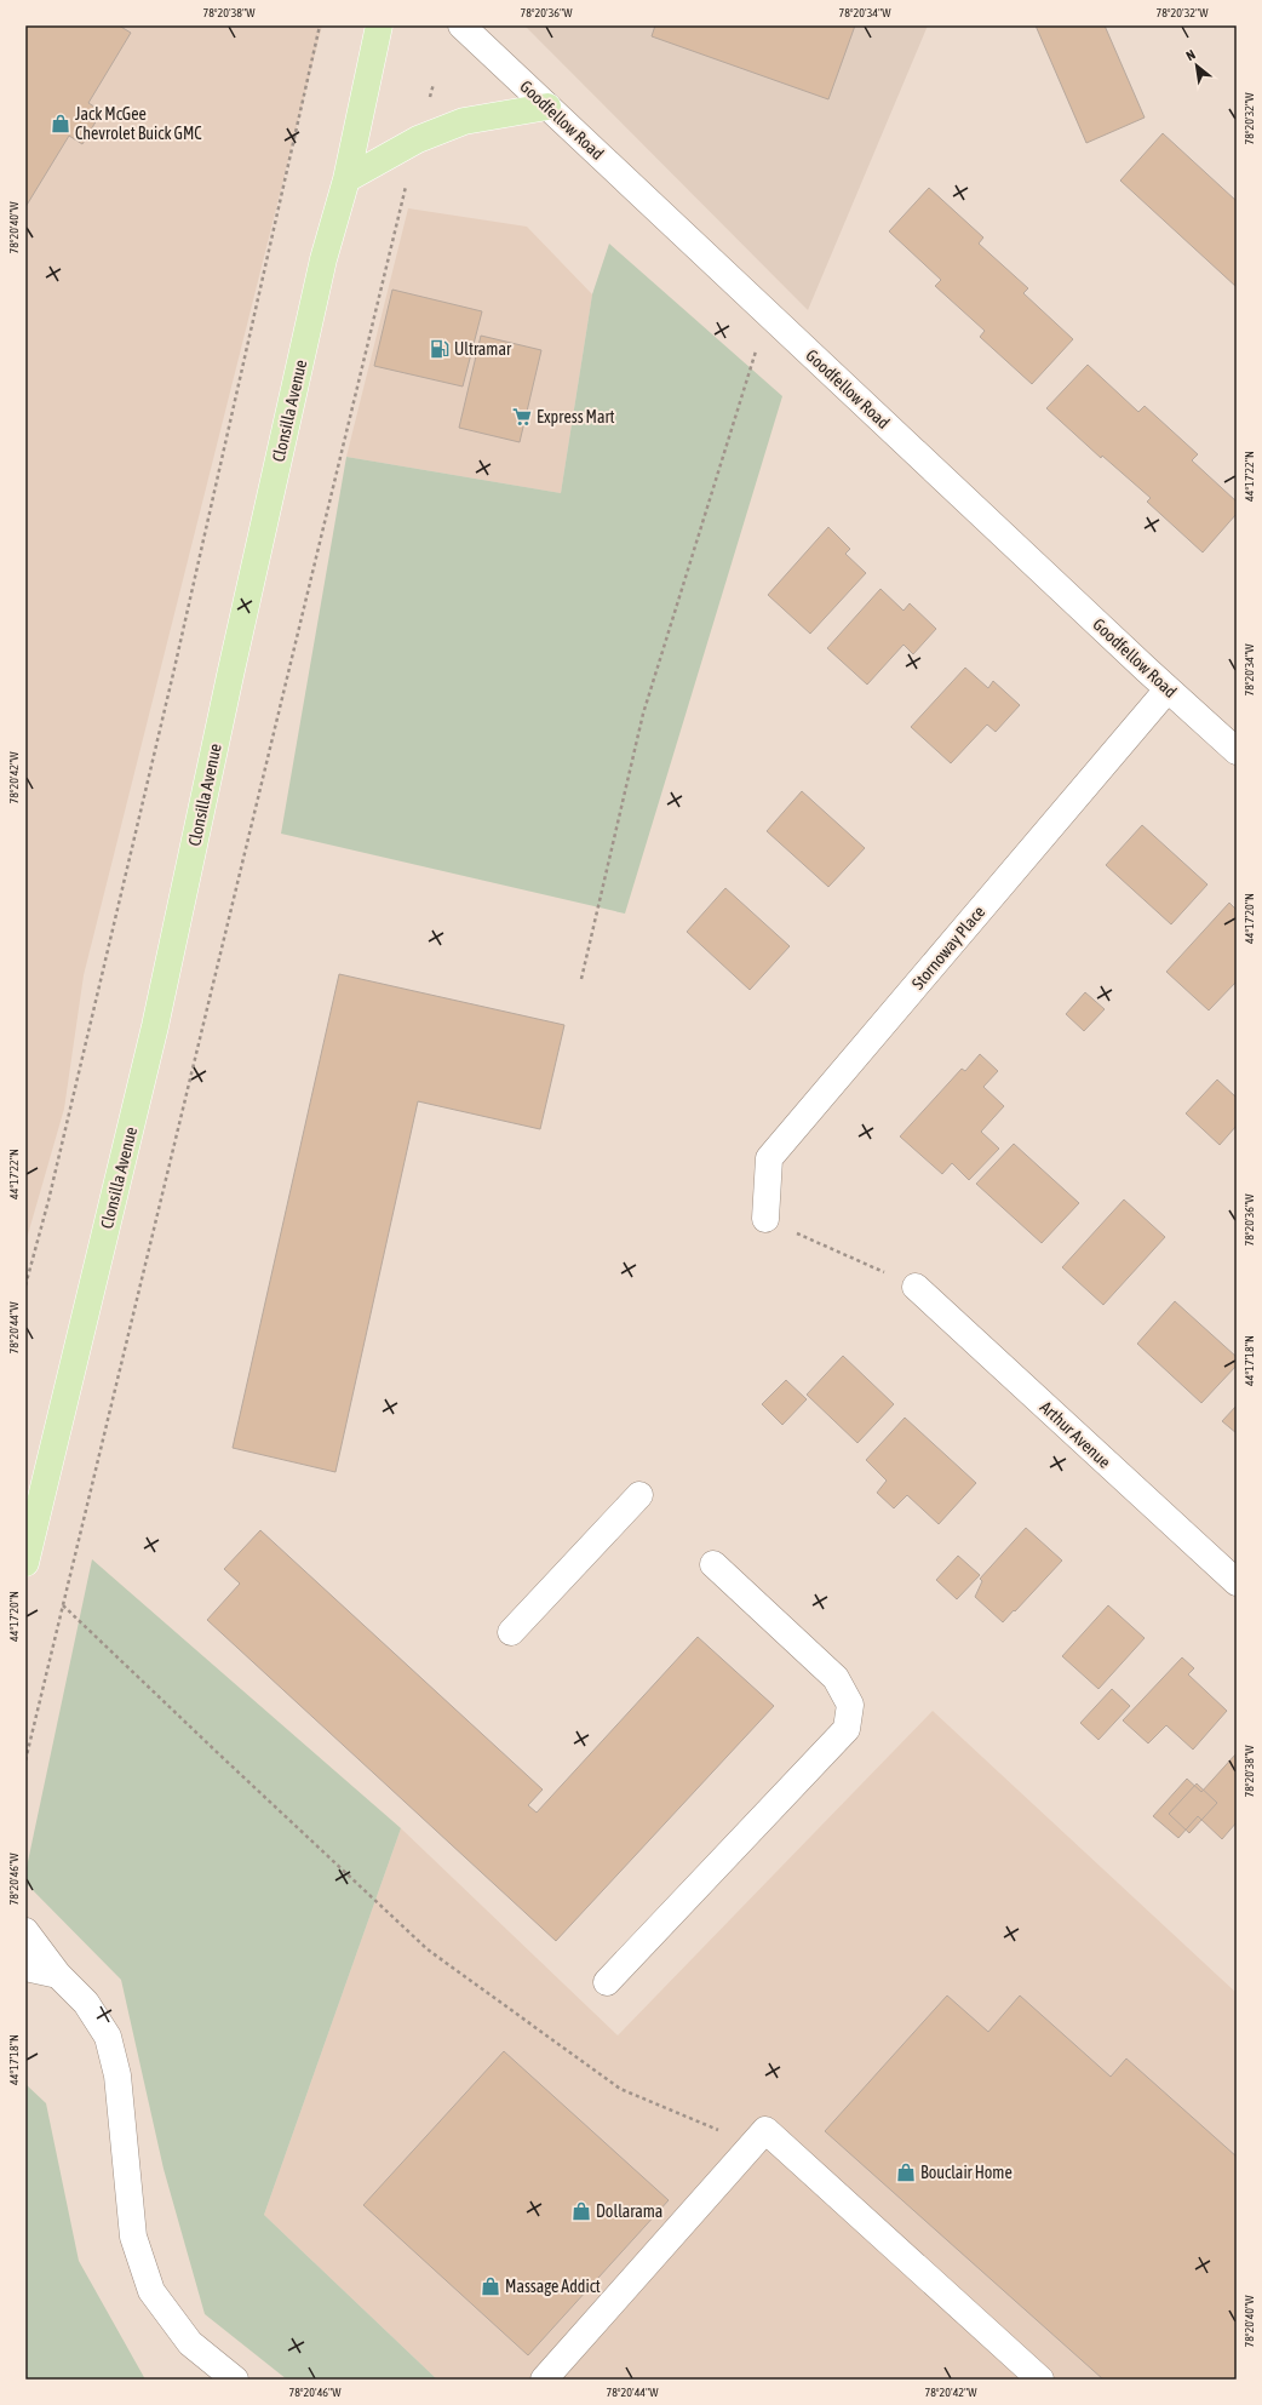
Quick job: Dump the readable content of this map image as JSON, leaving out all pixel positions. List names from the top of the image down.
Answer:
{
  "streets": {
    "main road": ["Clonsilla Avenue"],
    "street": ["Goodfellow Road", "Stornoway Place", "Arthur Avenue"]
  },
  "crossings": [
    ["Goodfellow Road", "Stornoway Place"]
  ],
  "places": {
    "shop": [
      "Jack McGee Chevrolet Buick GMC",
      "Bouclair Home",
      "Dollarama",
      "Massage Addict"
    ],
    "fuel station": ["Ultramar"],
    "supermarket": ["Express Mart"]
  },
  "north": "top left",
  "coordinates": [
    "78°20'38\"W",
    "78°20'36\"W",
    "78°20'34\"W",
    "78°20'32\"W",
    "78°20'40\"W",
    "44°17'22\"N",
    "78°20'42\"W",
    "44°17'20\"N",
    "78°20'44\"W",
    "44°17'18\"N",
    "78°20'46\"W"
  ]
}
